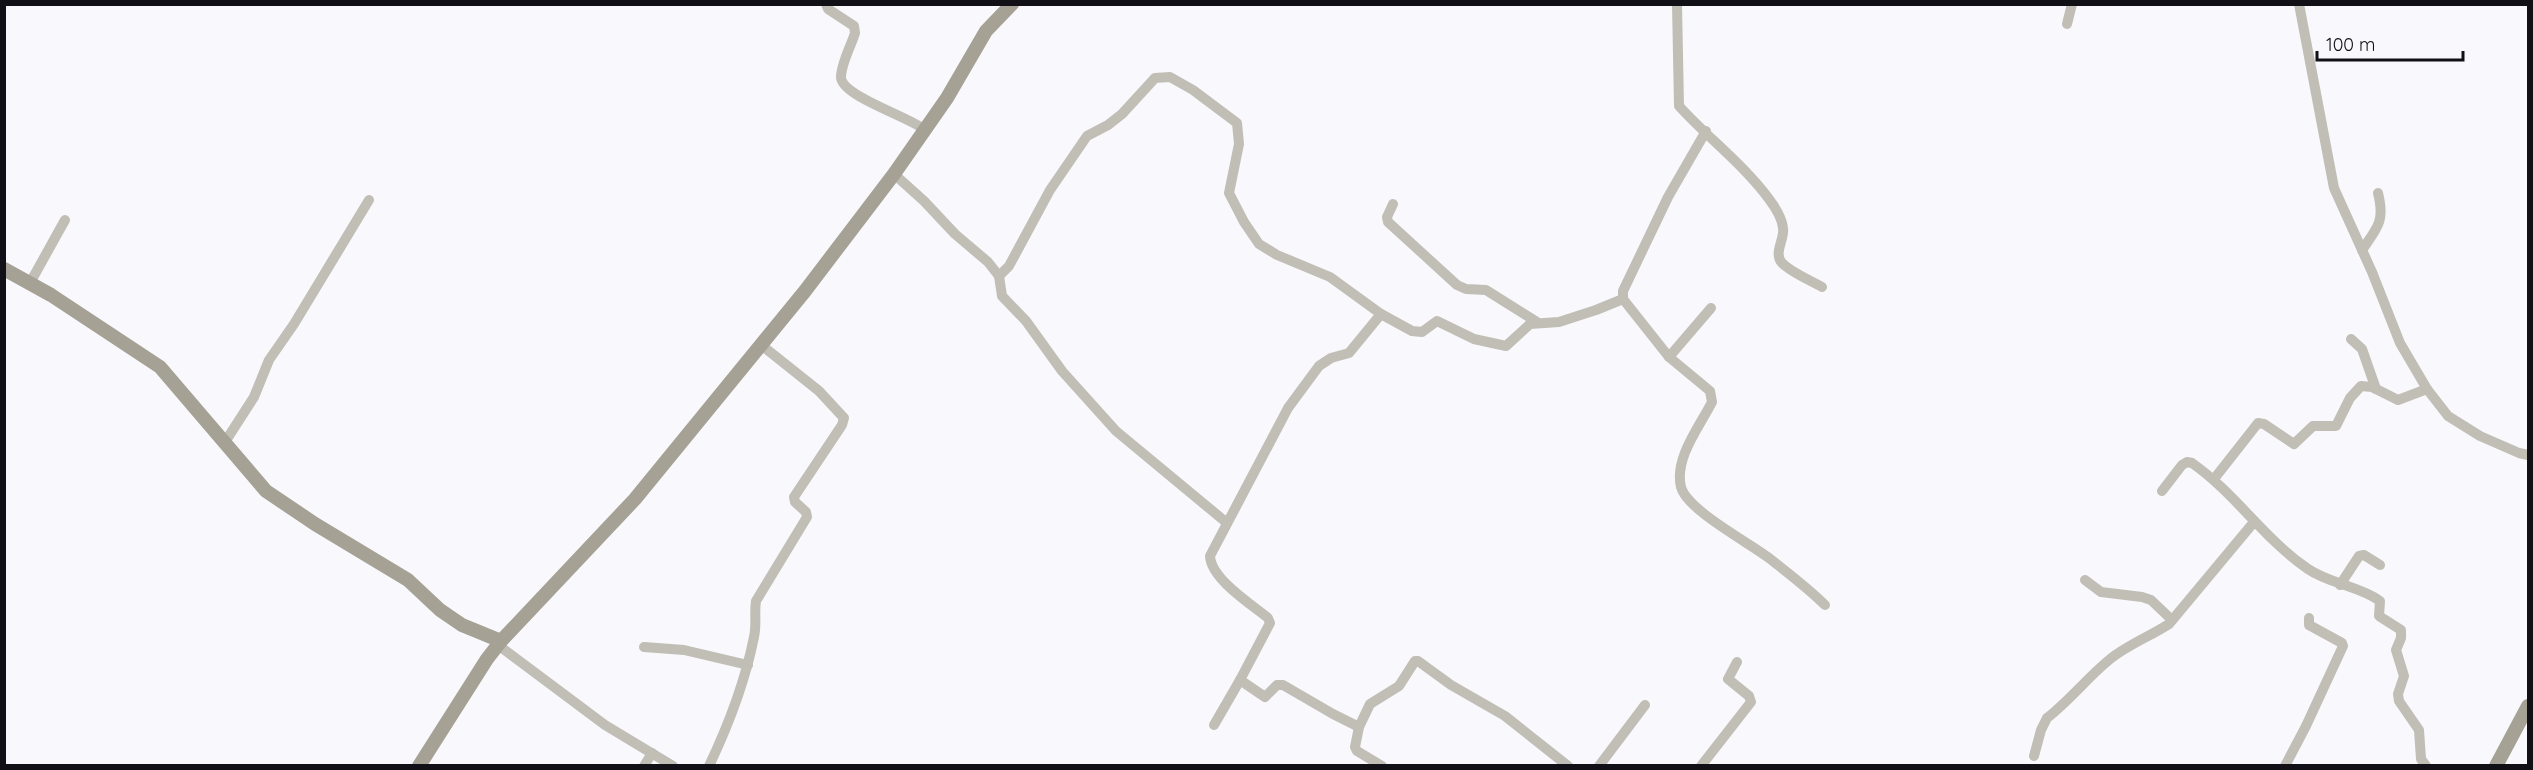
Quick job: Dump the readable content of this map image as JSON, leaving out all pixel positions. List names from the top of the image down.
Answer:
{
  "scale_bar": "100 m"
}
